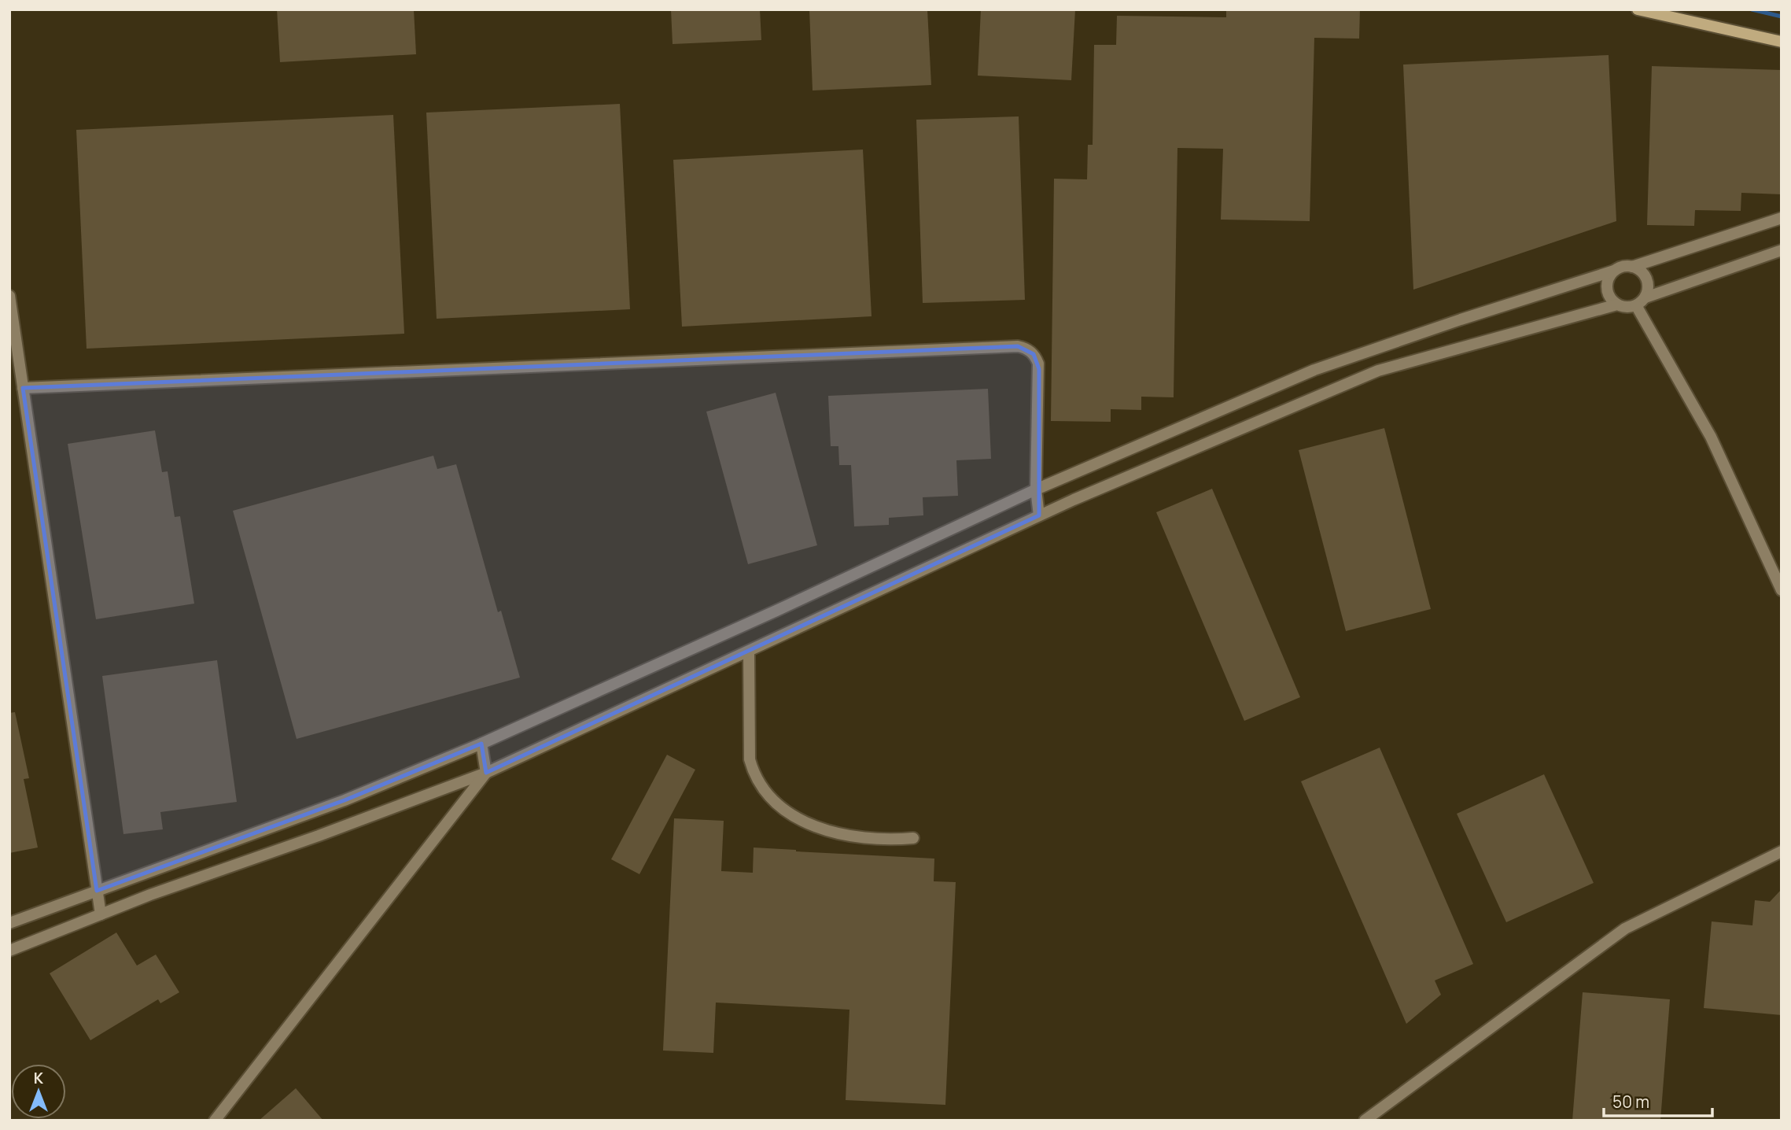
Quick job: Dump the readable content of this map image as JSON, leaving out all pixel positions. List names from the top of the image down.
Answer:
{
  "scale_bar": "50 m",
  "north": "top"
}
